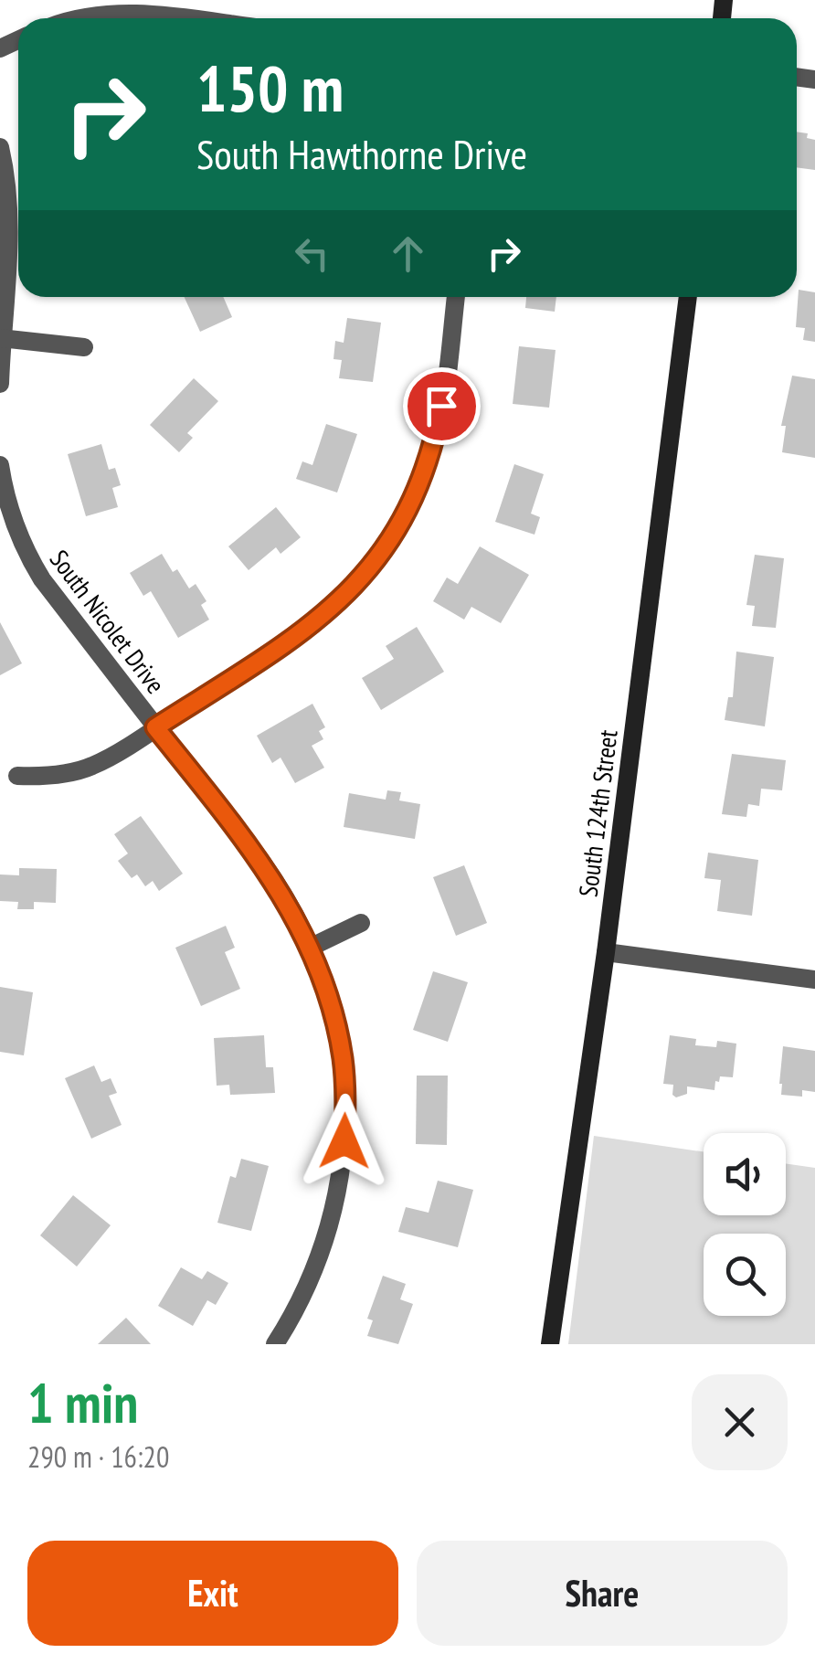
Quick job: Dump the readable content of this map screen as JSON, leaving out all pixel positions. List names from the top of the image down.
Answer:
{
  "streets": {
    "street": ["South Nicolet Drive", "South 124th Street"]
  },
  "page": {
    "turn": ["150 m", "South Hawthorne Drive"],
    "heading": ["1 min", "290 m · 16:20"],
    "buttons": ["Exit", "Share"]
  }
}
